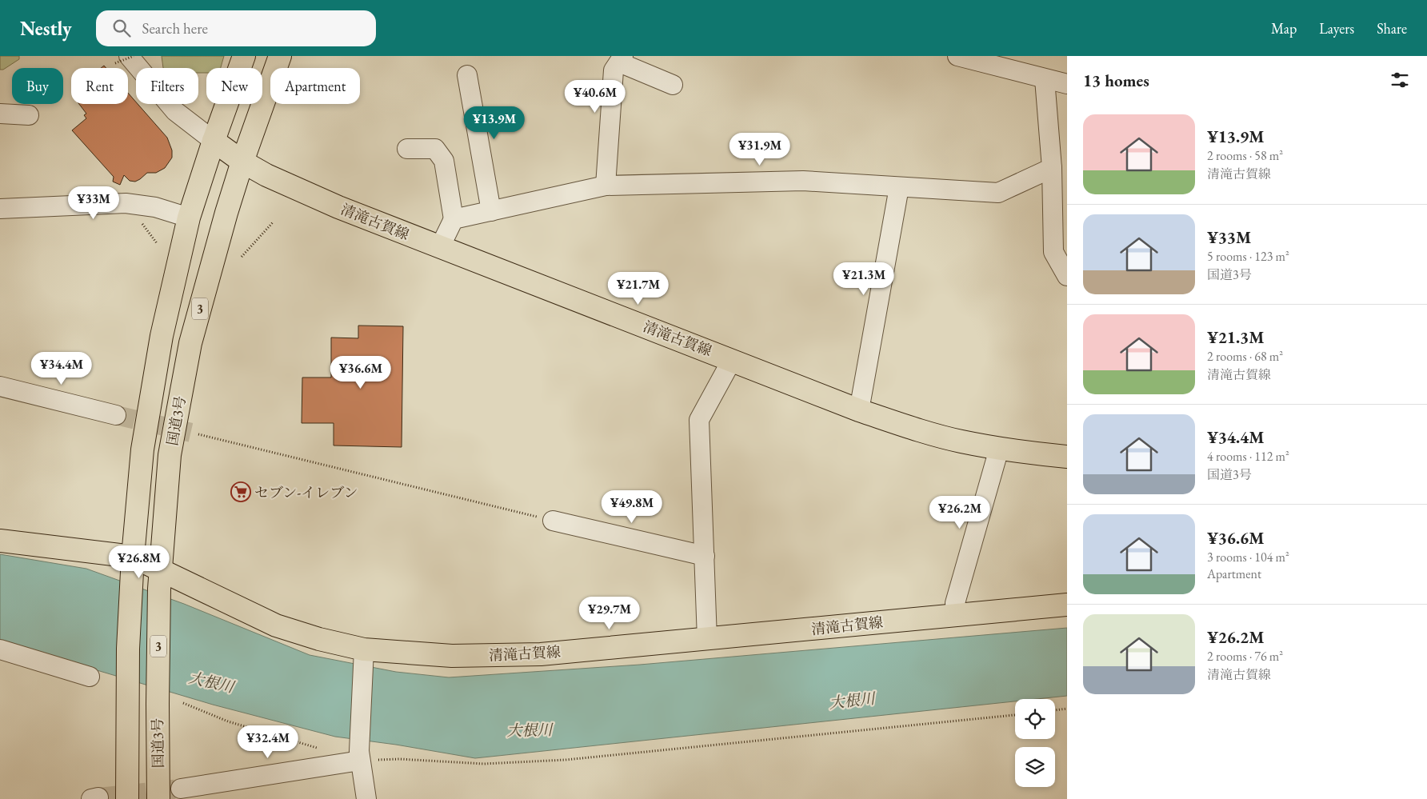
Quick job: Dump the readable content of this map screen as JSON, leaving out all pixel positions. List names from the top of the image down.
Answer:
{
  "streets": {
    "main road": ["清滝古賀線", "3", "国道3号"]
  },
  "crossings": [
    ["清滝古賀線", "国道3号"]
  ],
  "water": ["大根川"],
  "places": {
    "supermarket": ["セブン-イレブン"]
  },
  "page": {
    "header": "Nestly",
    "search": "Search here",
    "nav": ["Map", "Layers", "Share"],
    "heading": "13 homes",
    "chip": [
      "Buy",
      "Rent",
      "Filters",
      "New",
      "Apartment"
    ],
    "price": [
      "¥40.6M",
      "¥13.9M",
      "¥31.9M",
      "¥33M",
      "¥21.3M",
      "¥21.7M",
      "¥34.4M",
      "¥36.6M",
      "¥49.8M",
      "¥26.2M",
      "¥26.8M",
      "¥29.7M",
      "¥32.4M"
    ],
    "list": [
      {
        "name": "¥13.9M",
        "note": "2 rooms · 58 m² · 清滝古賀線"
      },
      {
        "name": "¥33M",
        "note": "5 rooms · 123 m² · 国道3号"
      },
      {
        "name": "¥21.3M",
        "note": "2 rooms · 68 m² · 清滝古賀線"
      },
      {
        "name": "¥34.4M",
        "note": "4 rooms · 112 m² · 国道3号"
      },
      {
        "name": "¥36.6M",
        "note": "3 rooms · 104 m² · Apartment"
      },
      {
        "name": "¥26.2M",
        "note": "2 rooms · 76 m² · 清滝古賀線"
      }
    ]
  }
}
